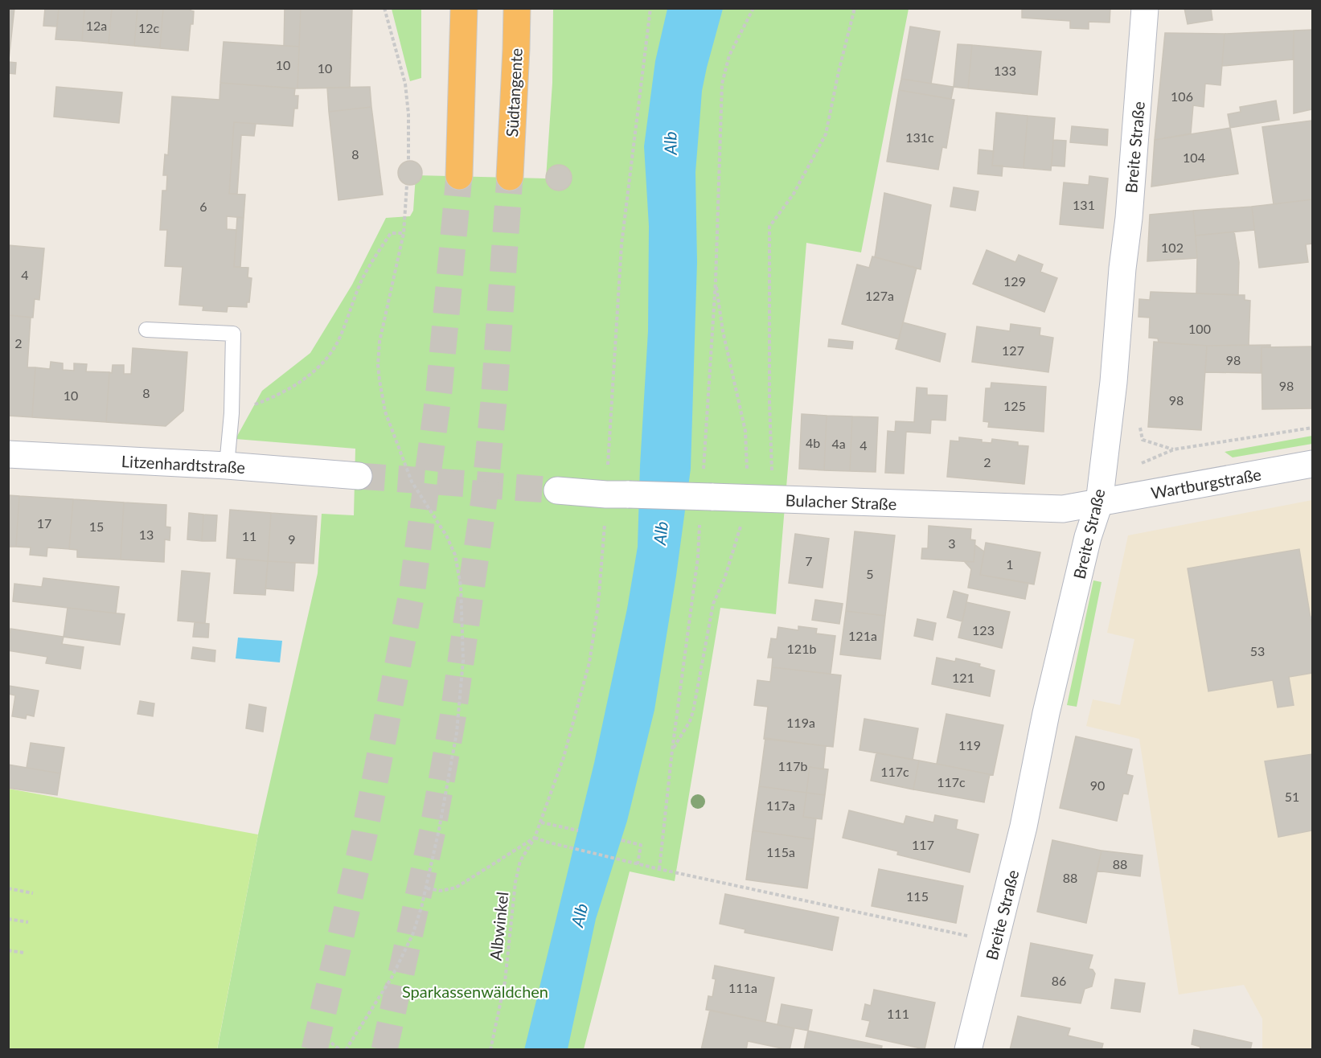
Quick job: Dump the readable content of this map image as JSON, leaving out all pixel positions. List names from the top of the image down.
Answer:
{
  "streets": {
    "highway": ["Südtangente"],
    "street": [
      "Breite Straße",
      "Litzenhardtstraße",
      "Wartburgstraße",
      "Bulacher Straße"
    ],
    "path": ["Albwinkel"]
  },
  "crossings": [
    ["Breite Straße", "Wartburgstraße"],
    ["Breite Straße", "Bulacher Straße"],
    ["Wartburgstraße", "Bulacher Straße"],
    ["Bulacher Straße", "Albwinkel"]
  ],
  "water": ["Alb"],
  "parks": ["Sparkassenwäldchen"],
  "house_numbers": [
    "12a",
    "12c",
    "10",
    "10",
    "133",
    "106",
    "131c",
    "8",
    "104",
    "131",
    "6",
    "102",
    "4",
    "129",
    "127a",
    "100",
    "2",
    "127",
    "98",
    "98",
    "8",
    "10",
    "98",
    "125",
    "4b",
    "4a",
    "4",
    "2",
    "17",
    "15",
    "13",
    "11",
    "9",
    "3",
    "7",
    "1",
    "5",
    "123",
    "121a",
    "121b",
    "53",
    "121",
    "119a",
    "119",
    "117b",
    "117c",
    "117c",
    "90",
    "51",
    "117a",
    "117",
    "115a",
    "88",
    "88",
    "115",
    "86",
    "111a",
    "111"
  ]
}
